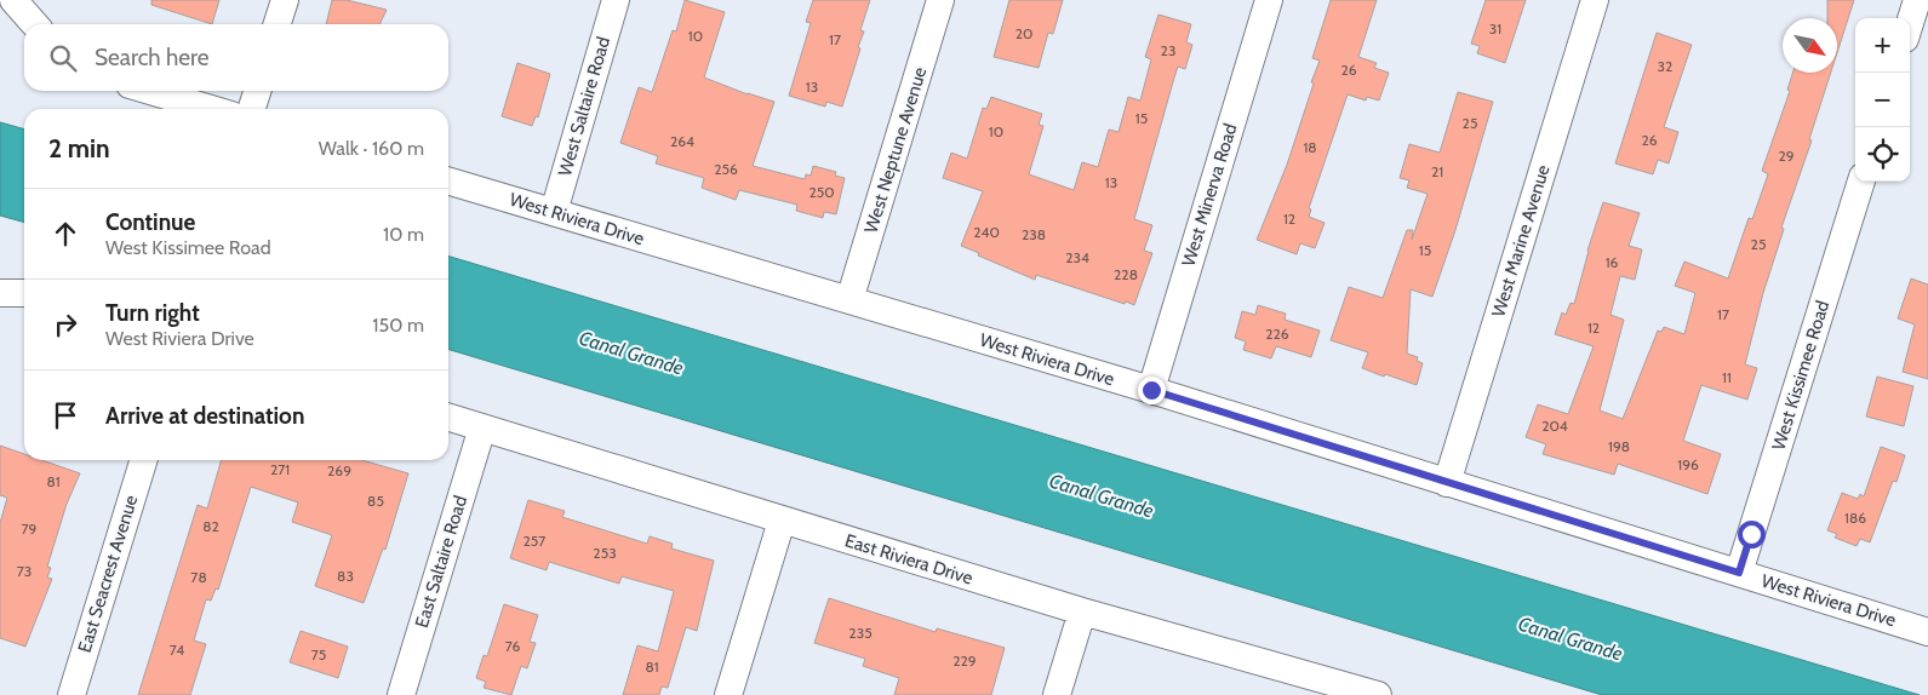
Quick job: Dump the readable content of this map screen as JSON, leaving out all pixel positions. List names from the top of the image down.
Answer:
{
  "streets": {
    "street": [
      "West Saltaire Road",
      "West Neptune Avenue",
      "West Minerva Road",
      "West Riviera Drive",
      "West Marine Avenue",
      "West Kissimee Road",
      "East Riviera Drive",
      "East Saltaire Road",
      "East Seacrest Avenue"
    ]
  },
  "crossings": [
    ["West Saltaire Road", "West Riviera Drive"],
    ["West Neptune Avenue", "West Riviera Drive"],
    ["West Minerva Road", "West Riviera Drive"],
    ["West Riviera Drive", "West Marine Avenue"],
    ["West Riviera Drive", "West Kissimee Road"],
    ["East Riviera Drive", "East Saltaire Road"]
  ],
  "water": ["Canal Grande"],
  "house_numbers": [
    "31",
    "20",
    "10",
    "17",
    "23",
    "32",
    "26",
    "13",
    "15",
    "25",
    "10",
    "26",
    "264",
    "18",
    "29",
    "256",
    "21",
    "13",
    "250",
    "12",
    "240",
    "238",
    "25",
    "15",
    "234",
    "16",
    "228",
    "17",
    "12",
    "226",
    "11",
    "204",
    "198",
    "196",
    "271",
    "269",
    "81",
    "85",
    "186",
    "82",
    "79",
    "257",
    "253",
    "73",
    "83",
    "78",
    "235",
    "76",
    "74",
    "75",
    "229",
    "81"
  ],
  "north": "bottom right",
  "page": {
    "map_buttons": ["+", "−"],
    "search": "Search here",
    "heading": ["2 min", "Walk · 160 m"],
    "list": [
      ["Continue", "West Kissimee Road", "10 m"],
      ["Turn right", "West Riviera Drive", "150 m"],
      "Arrive at destination"
    ]
  }
}
